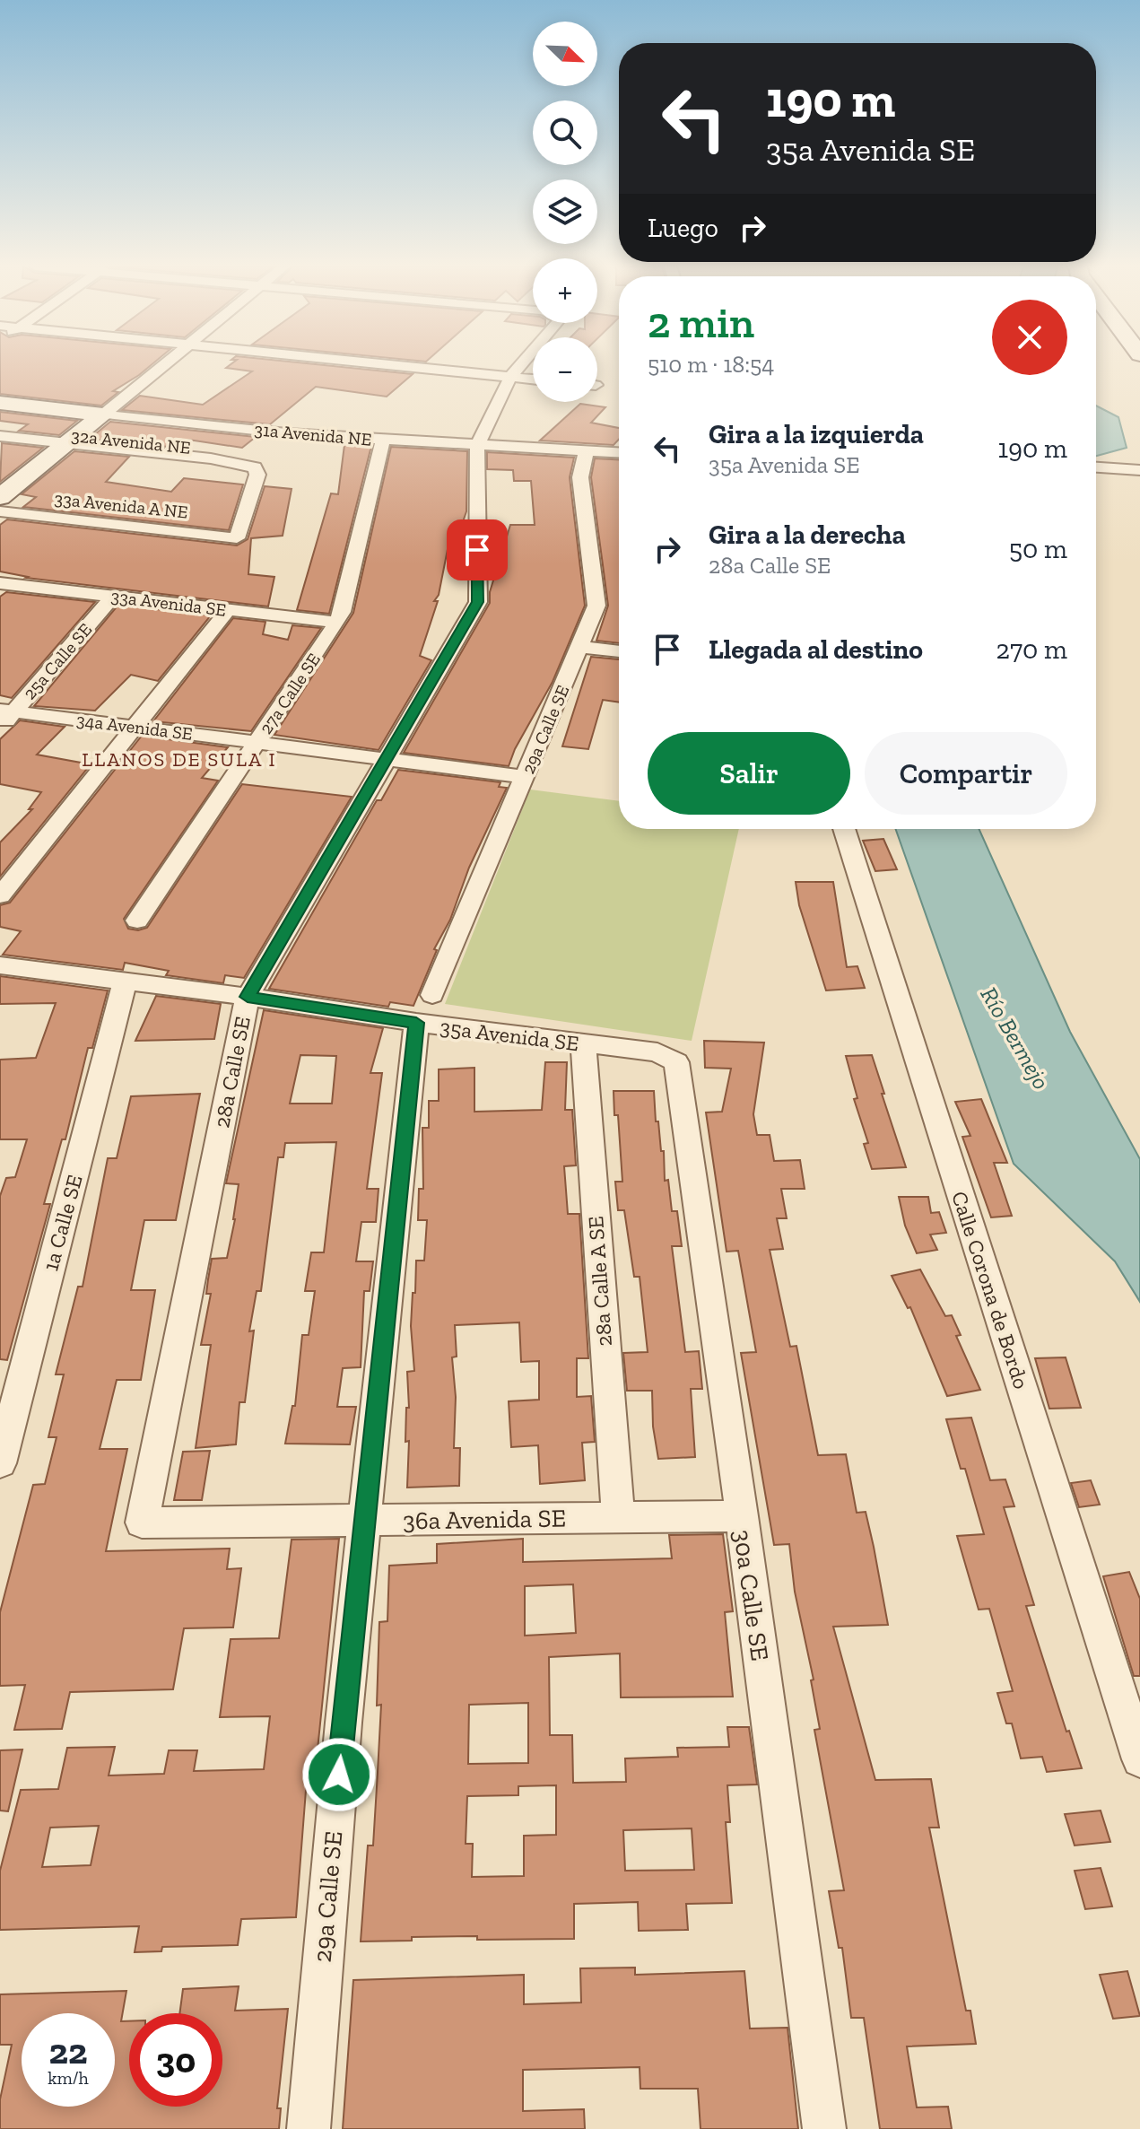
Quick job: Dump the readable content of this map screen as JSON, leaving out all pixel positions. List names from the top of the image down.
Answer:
{
  "streets": {
    "street": [
      "31a Avenida NE",
      "32a Avenida NE",
      "33a Avenida A NE",
      "33a Avenida SE",
      "25a Calle SE",
      "27a Calle SE",
      "34a Avenida SE",
      "29a Calle SE",
      "35a Avenida SE",
      "28a Calle SE",
      "1a Calle SE",
      "28a Calle A SE",
      "Calle Corona de Bordo",
      "36a Avenida SE",
      "30a Calle SE"
    ]
  },
  "crossings": [
    ["31a Avenida NE", "27a Calle SE"],
    ["31a Avenida NE", "29a Calle SE"],
    ["31a Avenida NE", "28a Calle SE"],
    ["32a Avenida NE", "33a Avenida A NE"],
    ["33a Avenida SE", "25a Calle SE"],
    ["33a Avenida SE", "27a Calle SE"],
    ["25a Calle SE", "34a Avenida SE"],
    ["27a Calle SE", "34a Avenida SE"],
    ["34a Avenida SE", "29a Calle SE"],
    ["34a Avenida SE", "28a Calle SE"],
    ["29a Calle SE", "35a Avenida SE"],
    ["29a Calle SE", "36a Avenida SE"],
    ["35a Avenida SE", "28a Calle SE"],
    ["35a Avenida SE", "1a Calle SE"],
    ["35a Avenida SE", "28a Calle A SE"],
    ["35a Avenida SE", "30a Calle SE"],
    ["28a Calle SE", "36a Avenida SE"],
    ["28a Calle A SE", "36a Avenida SE"],
    ["36a Avenida SE", "30a Calle SE"]
  ],
  "districts": ["LLANOS DE SULA I"],
  "water": ["Río Bermejo"],
  "north": "bottom right",
  "page": {
    "map_buttons": ["+", "−"],
    "turn": ["190 m", "35a Avenida SE"],
    "then": "Luego",
    "heading": ["2 min", "510 m · 18:54"],
    "list": [
      {
        "name": "Gira a la izquierda",
        "note": "35a Avenida SE",
        "value": "190 m"
      },
      {
        "name": "Gira a la derecha",
        "note": "28a Calle SE",
        "value": "50 m"
      },
      {
        "name": "Llegada al destino",
        "value": "270 m"
      }
    ],
    "buttons": ["Salir", "Compartir"],
    "speed": "22 km/h",
    "limit": "30"
  }
}
